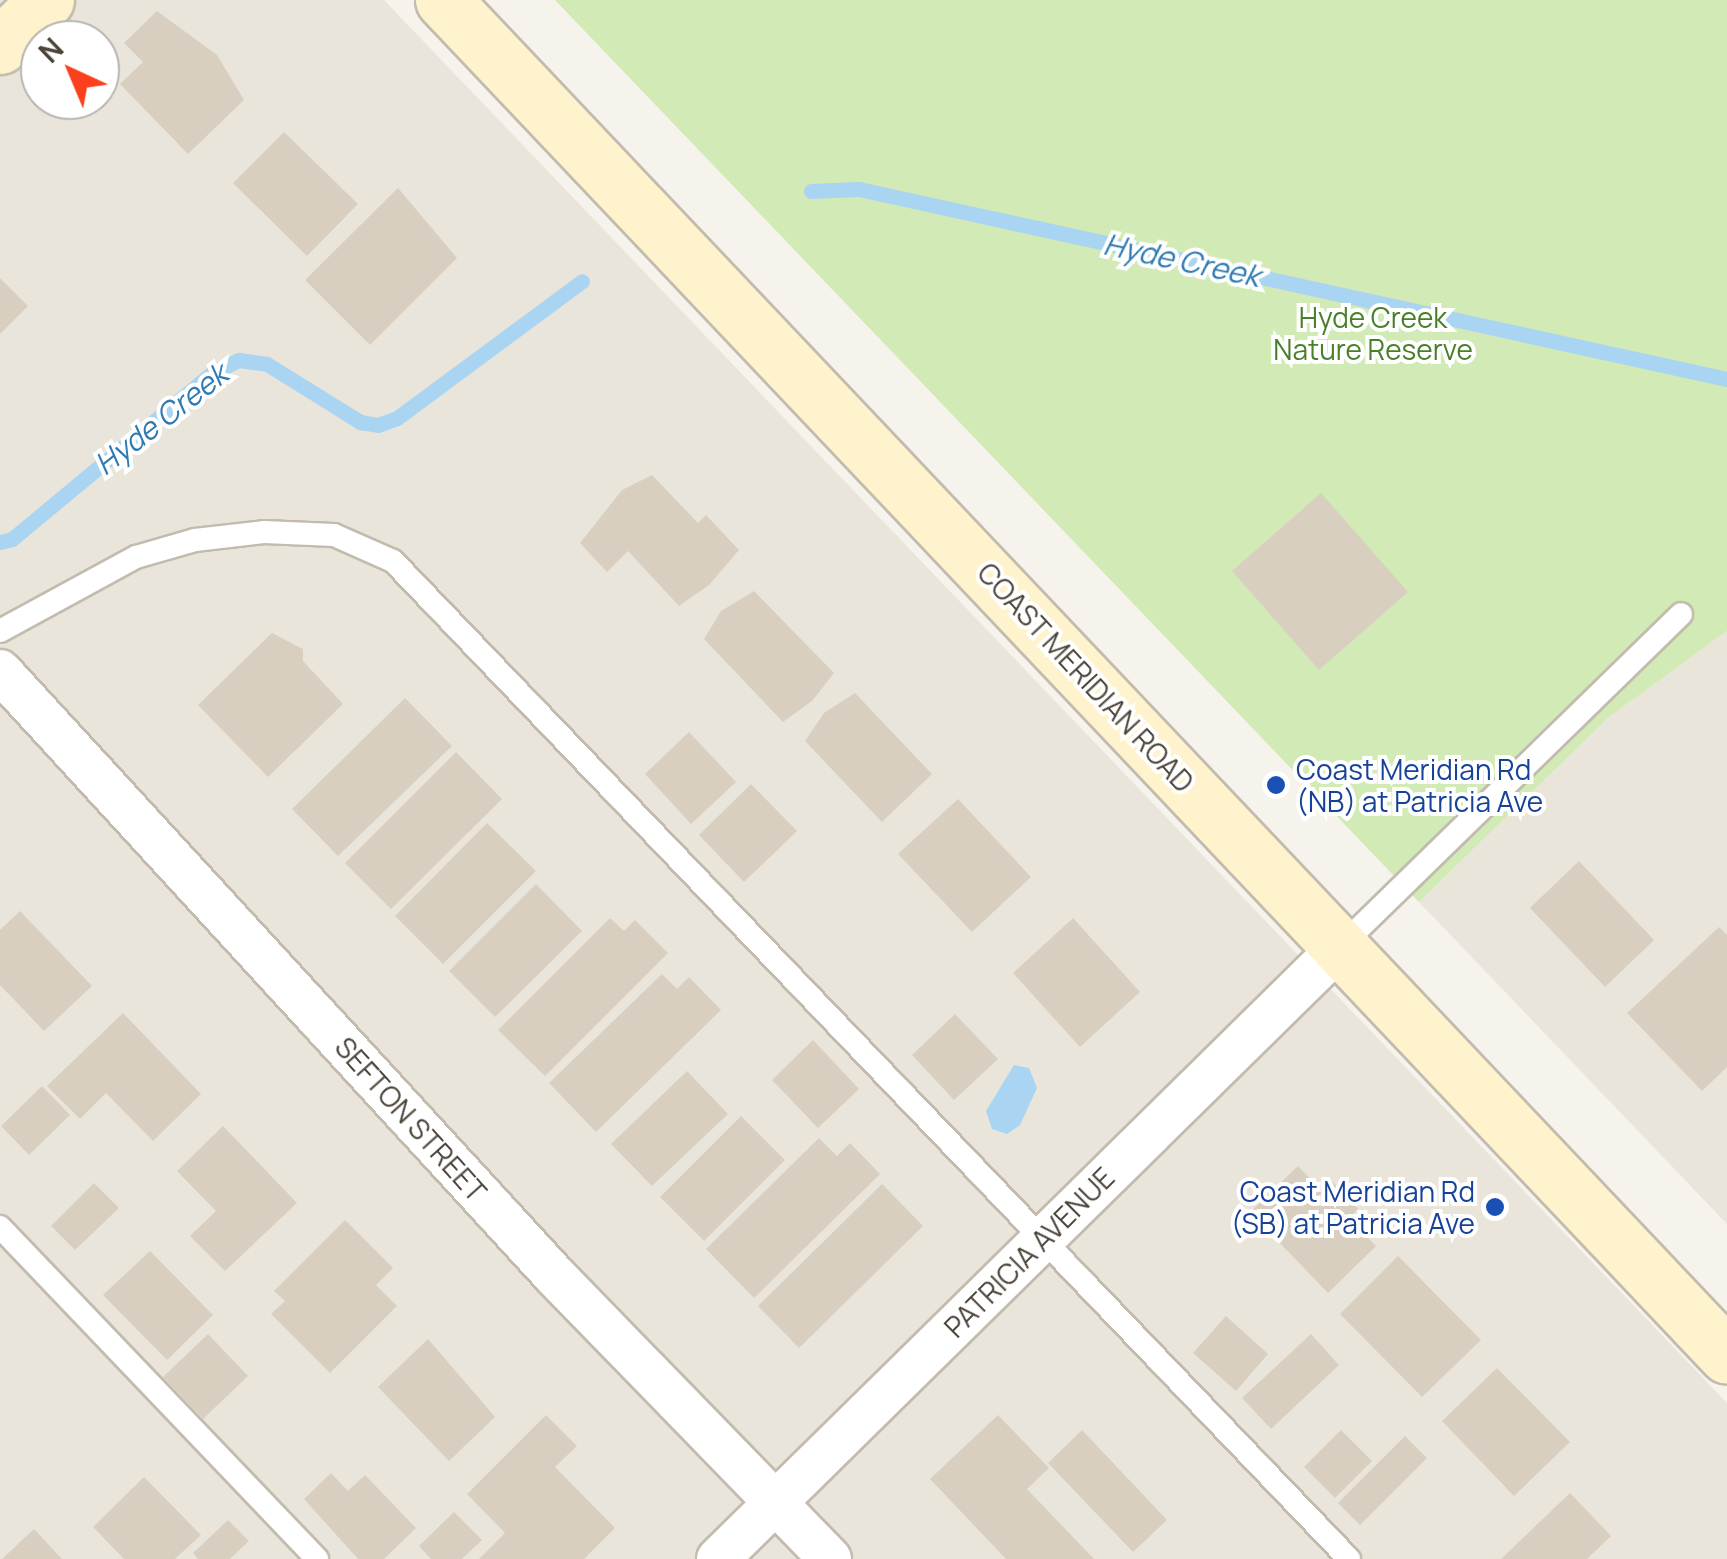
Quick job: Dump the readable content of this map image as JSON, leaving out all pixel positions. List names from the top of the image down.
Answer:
{
  "streets": {
    "main road": ["COAST MERIDIAN ROAD"],
    "street": ["SEFTON STREET", "PATRICIA AVENUE"]
  },
  "crossings": [
    ["COAST MERIDIAN ROAD", "PATRICIA AVENUE"],
    ["SEFTON STREET", "PATRICIA AVENUE"]
  ],
  "water": ["Hyde Creek"],
  "parks": ["Hyde Creek Nature Reserve"],
  "places": ["Coast Meridian Rd (NB) at Patricia Ave", "Coast Meridian Rd (SB) at Patricia Ave"],
  "north": "top left"
}
